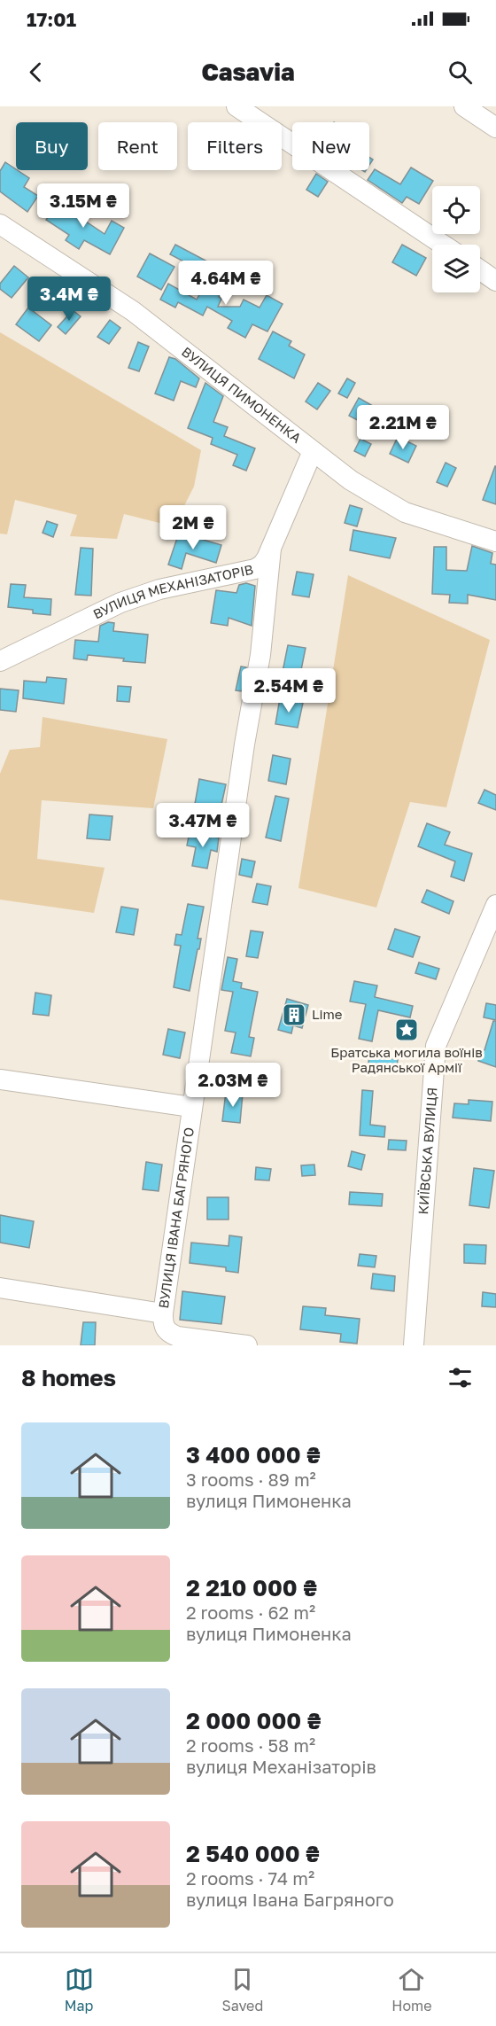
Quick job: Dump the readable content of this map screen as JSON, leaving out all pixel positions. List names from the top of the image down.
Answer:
{
  "streets": {
    "street": [
      "ВУЛИЦЯ ПИМОНЕНКА",
      "ВУЛИЦЯ МЕХАНІЗАТОРІВ",
      "КИЇВСЬКА ВУЛИЦЯ",
      "ВУЛИЦЯ ІВАНА БАГРЯНОГО"
    ]
  },
  "crossings": [
    ["ВУЛИЦЯ ПИМОНЕНКА", "ВУЛИЦЯ МЕХАНІЗАТОРІВ"],
    ["ВУЛИЦЯ МЕХАНІЗАТОРІВ", "ВУЛИЦЯ ІВАНА БАГРЯНОГО"]
  ],
  "places": {
    "building": ["Lime"],
    "place": ["Братська могила воїнів Радянської Армії"]
  },
  "page": {
    "status": "17:01",
    "header": "Casavia",
    "chip": [
      "Buy",
      "Rent",
      "Filters",
      "New"
    ],
    "price": [
      "3.15M ₴",
      "4.64M ₴",
      "3.4M ₴",
      "2.21M ₴",
      "2M ₴",
      "2.54M ₴",
      "3.47M ₴",
      "2.03M ₴"
    ],
    "heading": "8 homes",
    "list": [
      {
        "name": "3 400 000 ₴",
        "note": "3 rooms · 89 m² · вулиця Пимоненка"
      },
      {
        "name": "2 210 000 ₴",
        "note": "2 rooms · 62 m² · вулиця Пимоненка"
      },
      {
        "name": "2 000 000 ₴",
        "note": "2 rooms · 58 m² · вулиця Механізаторів"
      },
      {
        "name": "2 540 000 ₴",
        "note": "2 rooms · 74 m² · вулиця Івана Багряного"
      }
    ],
    "tabs": ["Map", "Saved", "Home"]
  }
}
